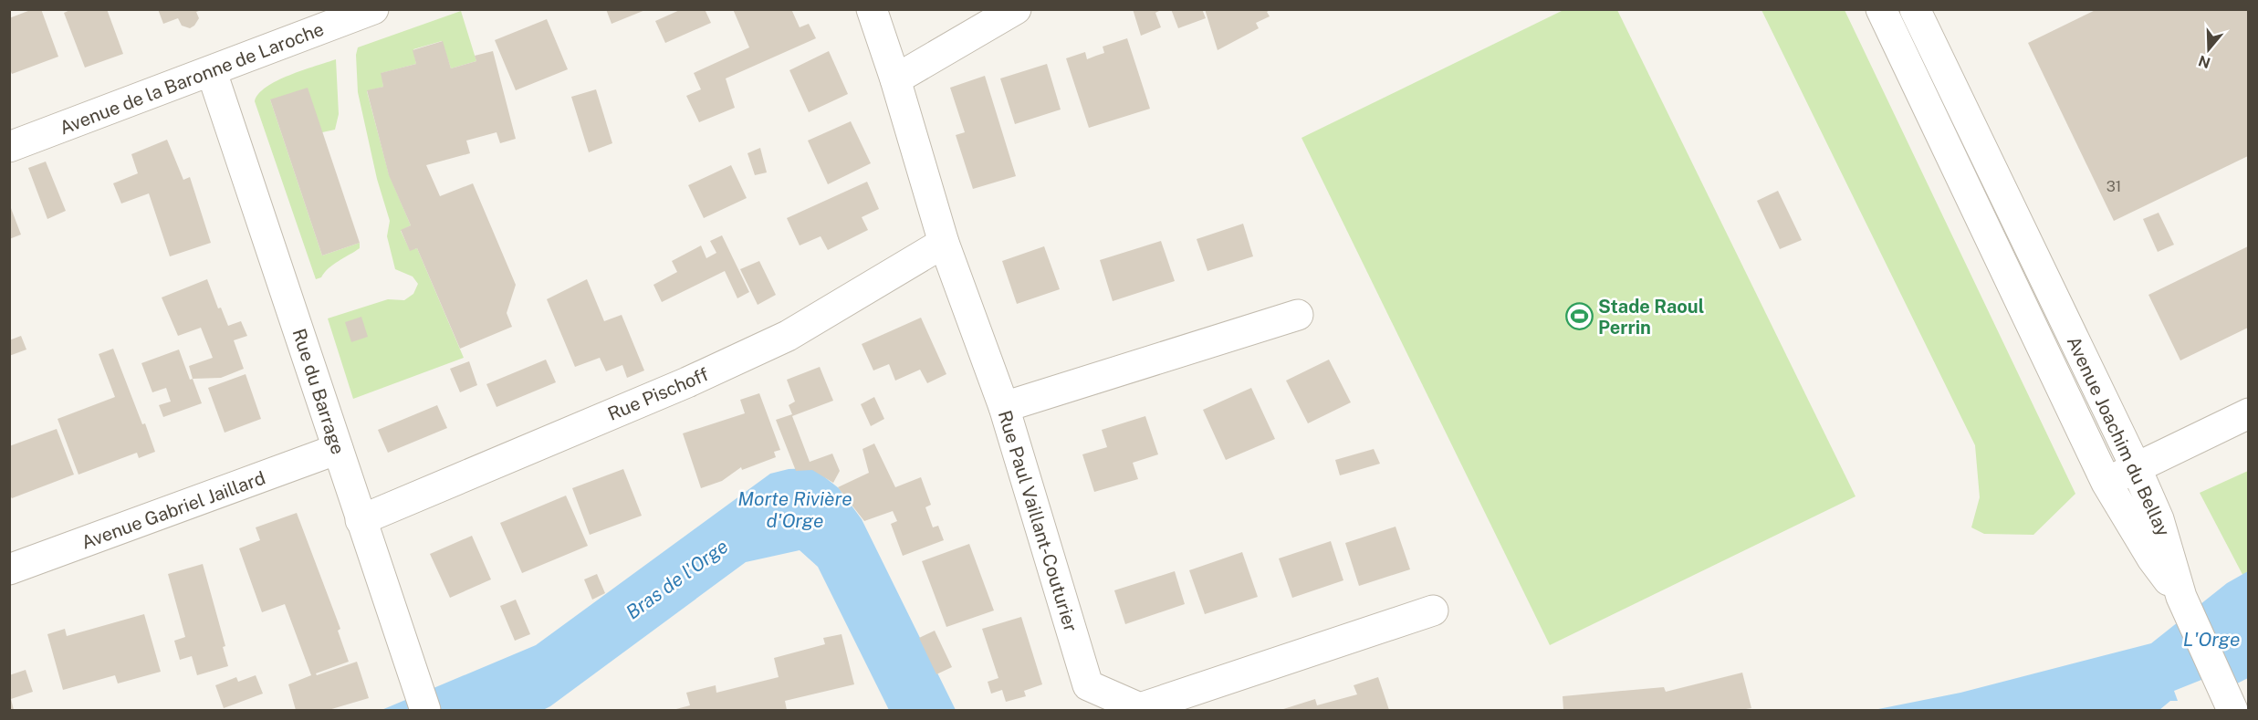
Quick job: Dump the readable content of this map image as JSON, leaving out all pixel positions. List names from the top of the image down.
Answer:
{
  "streets": {
    "street": [
      "Avenue de la Baronne de Laroche",
      "Rue du Barrage",
      "Rue Pischoff",
      "Avenue Joachim du Bellay",
      "Avenue Gabriel Jaillard",
      "Rue Paul Vaillant-Couturier"
    ]
  },
  "crossings": [
    ["Avenue de la Baronne de Laroche", "Rue du Barrage"],
    ["Rue du Barrage", "Rue Pischoff"],
    ["Rue du Barrage", "Avenue Gabriel Jaillard"],
    ["Rue Pischoff", "Rue Paul Vaillant-Couturier"]
  ],
  "water": ["Morte Rivière d'Orge", "Bras de l'Orge", "L'Orge"],
  "places": {
    "sports": ["Stade Raoul Perrin"]
  },
  "house_numbers": ["31"],
  "north": "bottom"
}
